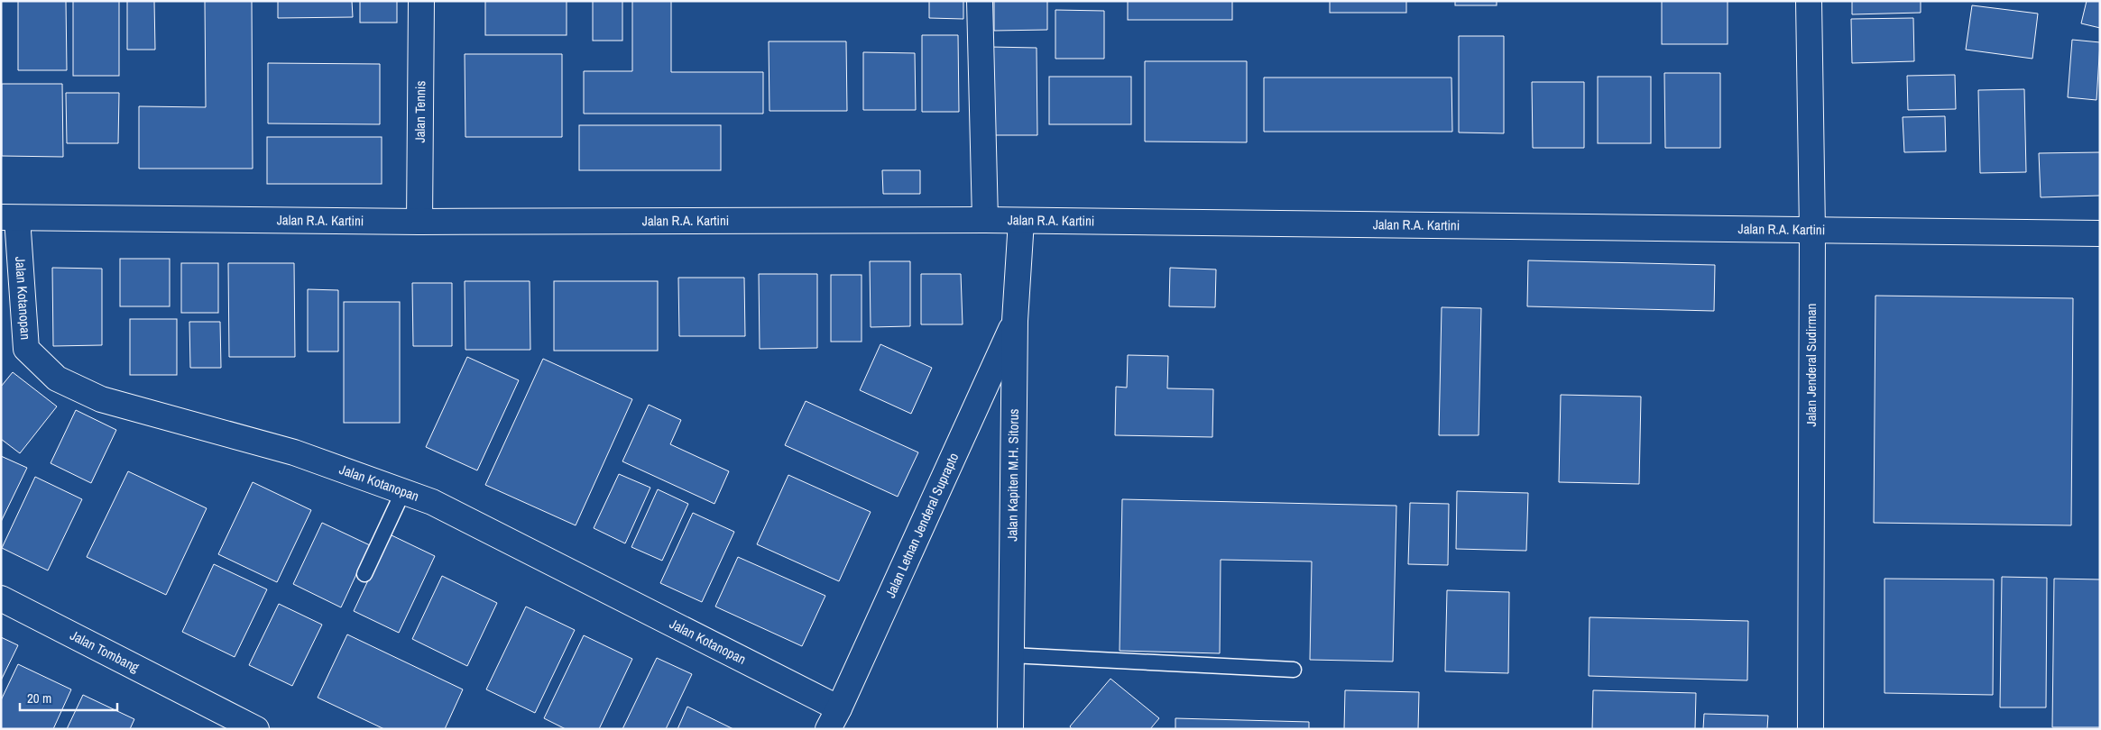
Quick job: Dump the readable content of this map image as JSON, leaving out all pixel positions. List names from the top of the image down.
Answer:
{
  "streets": {
    "street": [
      "Jalan Tennis",
      "Jalan R.A. Kartini",
      "Jalan Kotanopan",
      "Jalan Jenderal Sudirman",
      "Jalan Kapiten M.H. Sitorus",
      "Jalan Letnan Jenderal Suprapto",
      "Jalan Tombang"
    ]
  },
  "crossings": [
    ["Jalan Tennis", "Jalan R.A. Kartini"],
    ["Jalan R.A. Kartini", "Jalan Kotanopan"],
    ["Jalan R.A. Kartini", "Jalan Jenderal Sudirman"],
    ["Jalan R.A. Kartini", "Jalan Kapiten M.H. Sitorus"],
    ["Jalan Kotanopan", "Jalan Letnan Jenderal Suprapto"],
    ["Jalan Kapiten M.H. Sitorus", "Jalan Letnan Jenderal Suprapto"]
  ],
  "scale_bar": "20 m"
}
